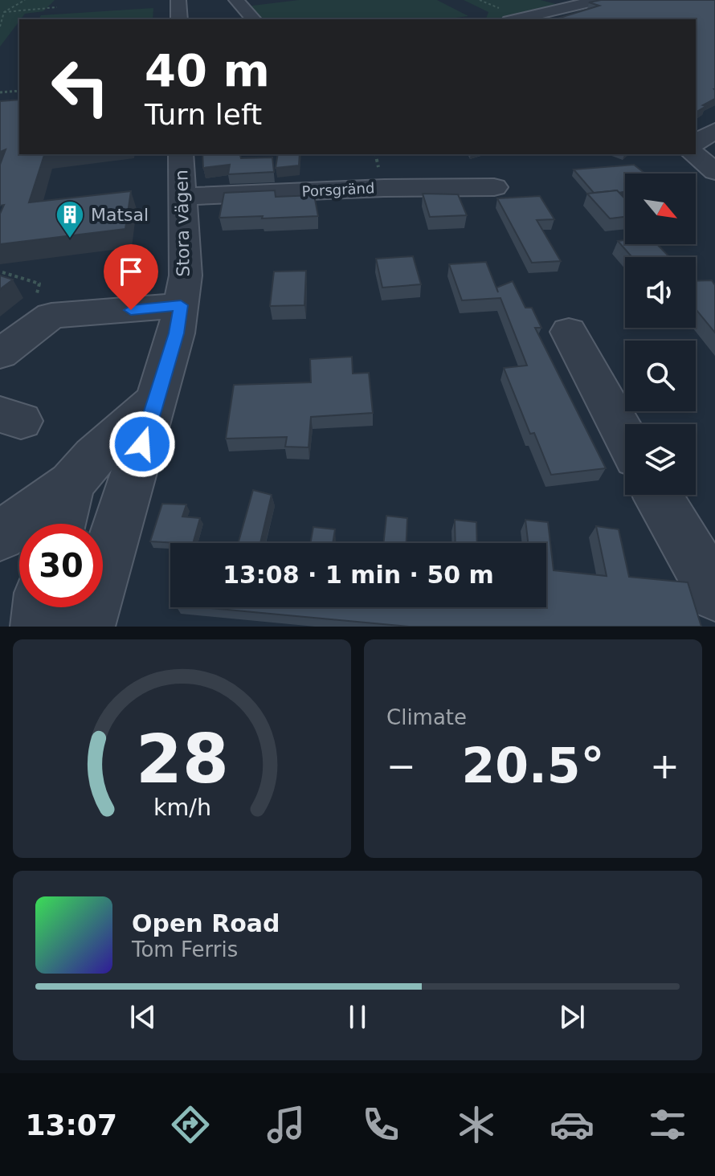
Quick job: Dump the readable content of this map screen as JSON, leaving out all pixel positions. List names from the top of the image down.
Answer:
{
  "streets": {
    "street": ["Porsgränd", "Stora vägen"]
  },
  "crossings": [
    ["Porsgränd", "Stora vägen"]
  ],
  "places": {
    "building": ["Matsal"]
  },
  "north": "bottom right",
  "page": {
    "turn": ["40 m", "Turn left"],
    "limit": "30",
    "trip": "13:08 · 1 min · 50 m",
    "tile": "Climate",
    "heat": ["−", "20.5°", "+"],
    "song": ["Open Road", "Tom Ferris"],
    "tabs": "13:07",
    "gauge": ["28", "km/h"]
  }
}
